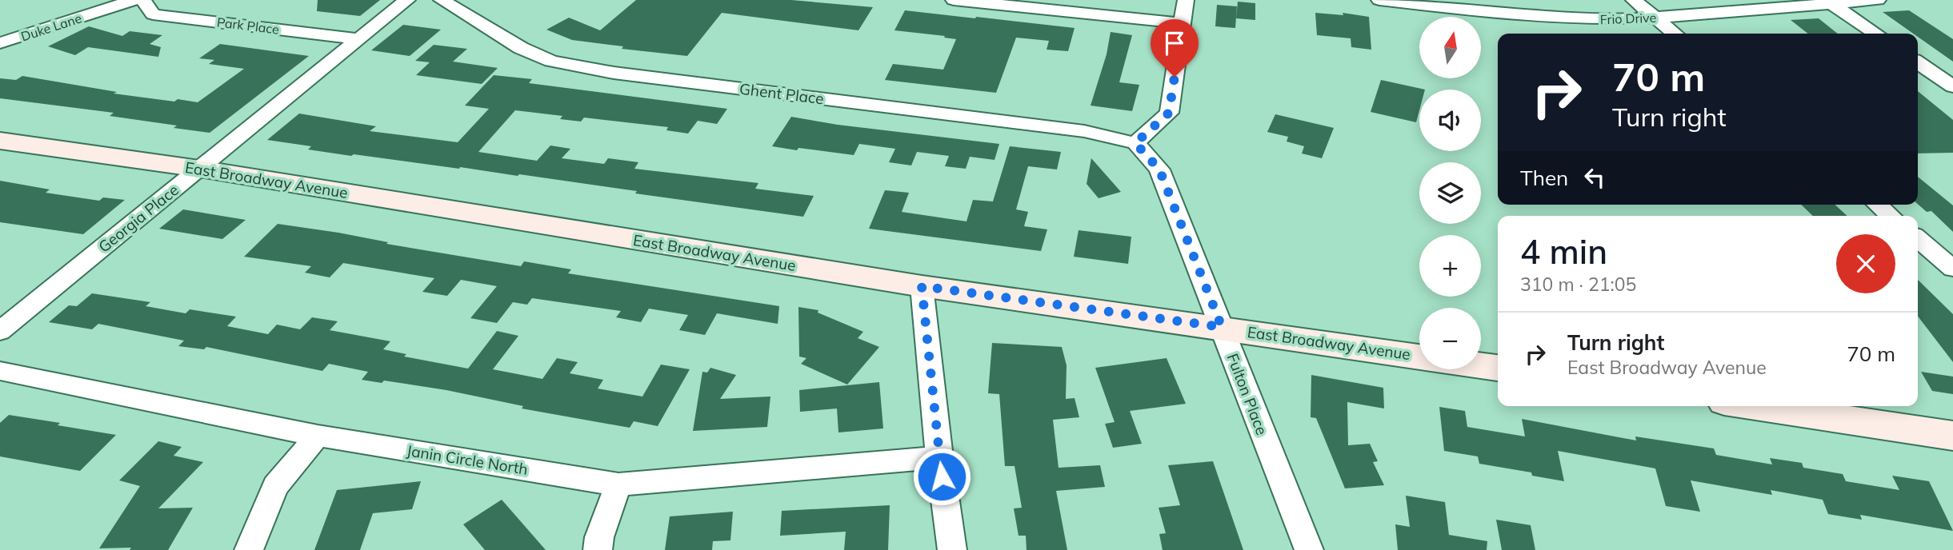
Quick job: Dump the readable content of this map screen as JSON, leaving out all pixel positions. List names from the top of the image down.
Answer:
{
  "streets": {
    "street": [
      "Frio Drive",
      "Park Place",
      "Duke Lane",
      "Ghent Place",
      "East Broadway Avenue",
      "Georgia Place",
      "Fulton Place",
      "Janin Circle North"
    ]
  },
  "crossings": [
    ["Park Place", "Georgia Place"],
    ["Ghent Place", "Fulton Place"],
    ["East Broadway Avenue", "Georgia Place"],
    ["East Broadway Avenue", "Fulton Place"]
  ],
  "north": "top",
  "page": {
    "map_buttons": ["+", "−"],
    "turn": ["70 m", "Turn right"],
    "then": "Then",
    "heading": ["4 min", "310 m · 21:05"],
    "list": [
      {
        "name": "Turn right",
        "note": "East Broadway Avenue",
        "value": "70 m"
      }
    ]
  }
}
